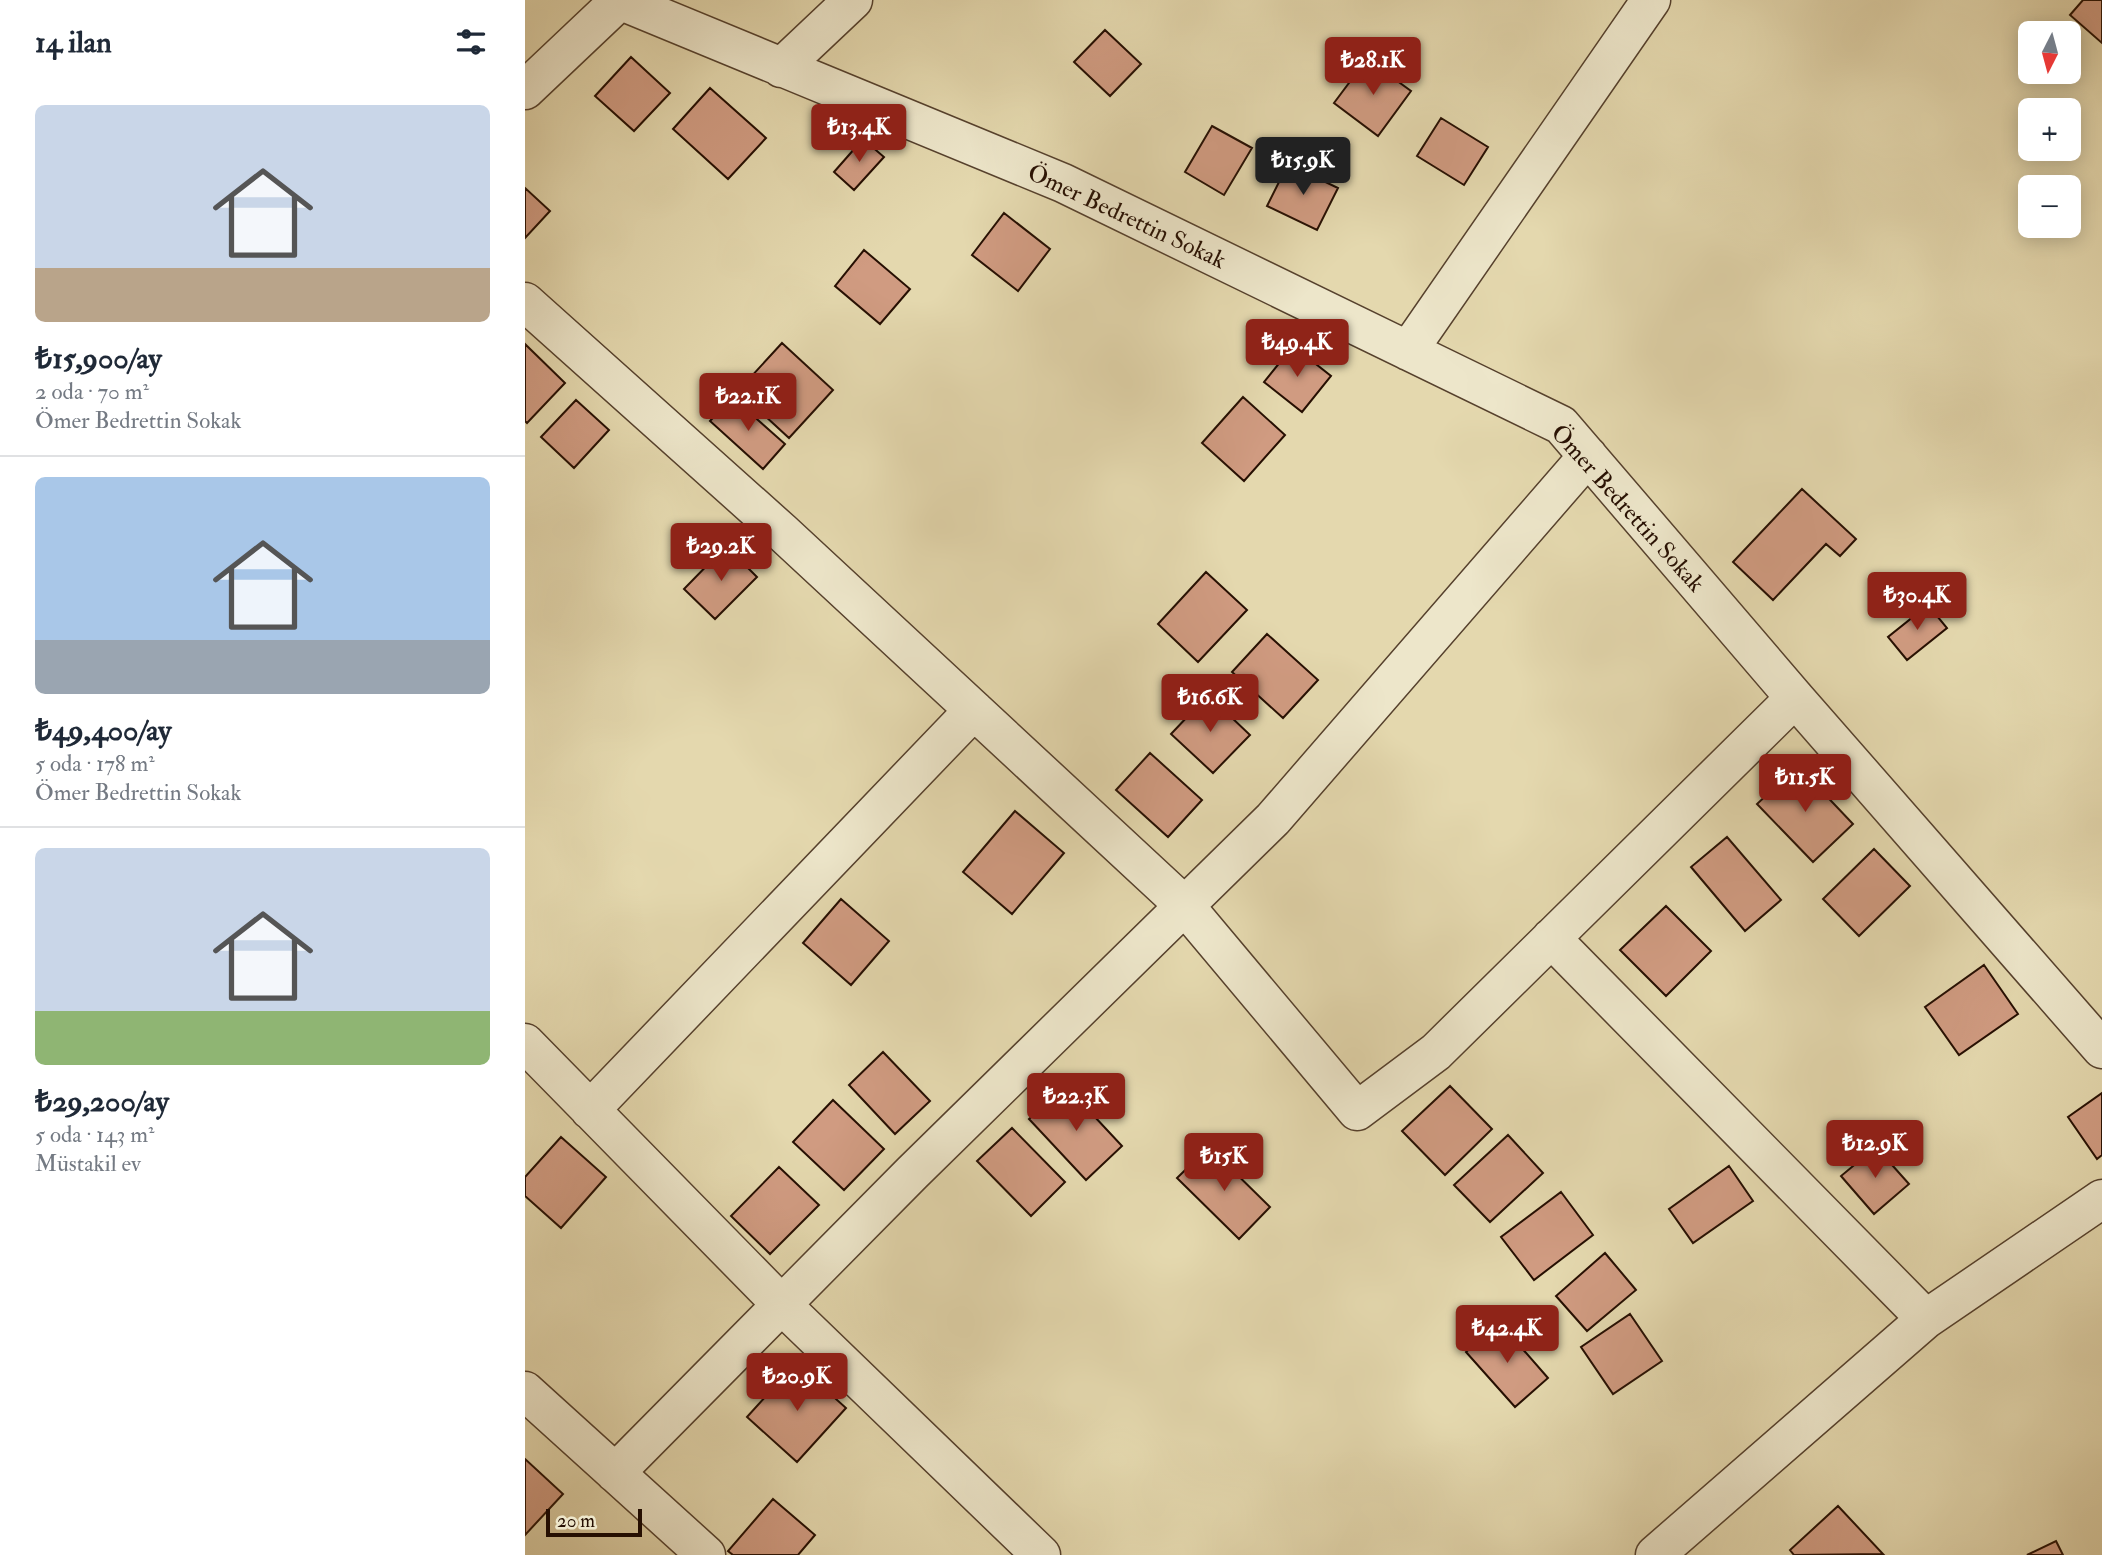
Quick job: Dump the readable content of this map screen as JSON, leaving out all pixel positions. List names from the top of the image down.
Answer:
{
  "streets": {
    "street": ["Ömer Bedrettin Sokak"]
  },
  "scale_bar": "20 m",
  "north": "bottom",
  "page": {
    "heading": "14 ilan",
    "map_buttons": ["+", "−"],
    "price": [
      "₺28.1K",
      "₺13.4K",
      "₺15.9K",
      "₺49.4K",
      "₺22.1K",
      "₺29.2K",
      "₺30.4K",
      "₺16.6K",
      "₺11.5K",
      "₺22.3K",
      "₺12.9K",
      "₺15K",
      "₺42.4K",
      "₺20.9K"
    ],
    "list": [
      {
        "name": "₺15,900/ay",
        "note": "2 oda · 70 m² · Ömer Bedrettin Sokak"
      },
      {
        "name": "₺49,400/ay",
        "note": "5 oda · 178 m² · Ömer Bedrettin Sokak"
      },
      {
        "name": "₺29,200/ay",
        "note": "5 oda · 143 m² · Müstakil ev"
      }
    ],
    "scale": "20 m"
  }
}
